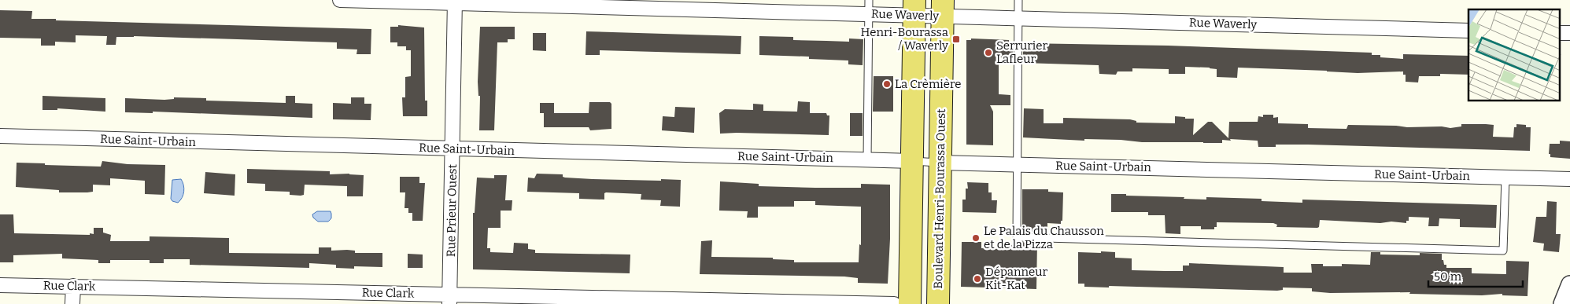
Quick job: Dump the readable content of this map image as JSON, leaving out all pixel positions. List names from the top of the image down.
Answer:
{
  "streets": {
    "main road": ["Boulevard Henri-Bourassa Ouest"],
    "street": [
      "Rue Waverly",
      "Rue Saint-Urbain",
      "Rue Prieur Ouest",
      "Rue Clark"
    ]
  },
  "crossings": [
    ["Rue Waverly", "Boulevard Henri-Bourassa Ouest"],
    ["Rue Waverly", "Rue Prieur Ouest"],
    ["Rue Saint-Urbain", "Boulevard Henri-Bourassa Ouest"],
    ["Rue Saint-Urbain", "Rue Prieur Ouest"],
    ["Rue Prieur Ouest", "Rue Clark"]
  ],
  "places": {
    "transit": ["Henri-Bourassa / Waverly"],
    "other": [
      "Serrurier Lafleur",
      "La Crèmière",
      "Le Palais du Chausson et de la Pizza",
      "Dépanneur Kit-Kat"
    ]
  },
  "scale_bar": "50 m"
}
